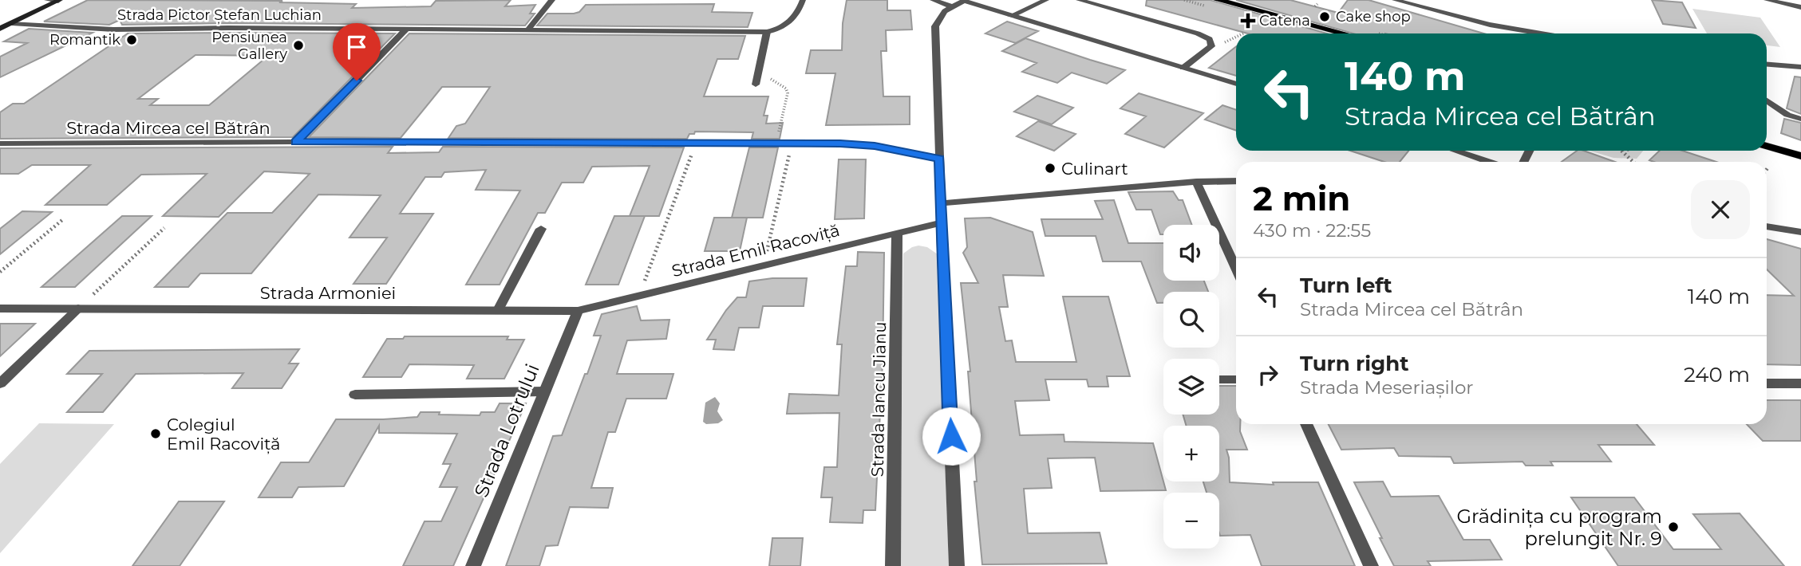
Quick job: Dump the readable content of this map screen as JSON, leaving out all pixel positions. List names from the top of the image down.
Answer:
{
  "streets": {
    "street": [
      "Strada Pictor Ștefan Luchian",
      "Strada Mircea cel Bătrân",
      "Strada Emil Racoviță",
      "Strada Armoniei",
      "Strada Iancu Jianu",
      "Strada Lotrului"
    ]
  },
  "crossings": [
    ["Strada Emil Racoviță", "Strada Armoniei"],
    ["Strada Emil Racoviță", "Strada Iancu Jianu"],
    ["Strada Emil Racoviță", "Strada Lotrului"],
    ["Strada Armoniei", "Strada Lotrului"]
  ],
  "places": {
    "other": [
      "Cake shop",
      "Romantik",
      "Pensiunea Gallery",
      "Culinart",
      "Colegiul Emil Racoviță",
      "Grădinița cu program prelungit Nr. 9"
    ],
    "health": ["Catena"]
  },
  "page": {
    "turn": ["140 m", "Strada Mircea cel Bătrân"],
    "heading": ["2 min", "430 m · 22:55"],
    "map_buttons": ["+", "−"],
    "list": [
      {
        "name": "Turn left",
        "note": "Strada Mircea cel Bătrân",
        "value": "140 m"
      },
      {
        "name": "Turn right",
        "note": "Strada Meseriașilor",
        "value": "240 m"
      }
    ]
  }
}
